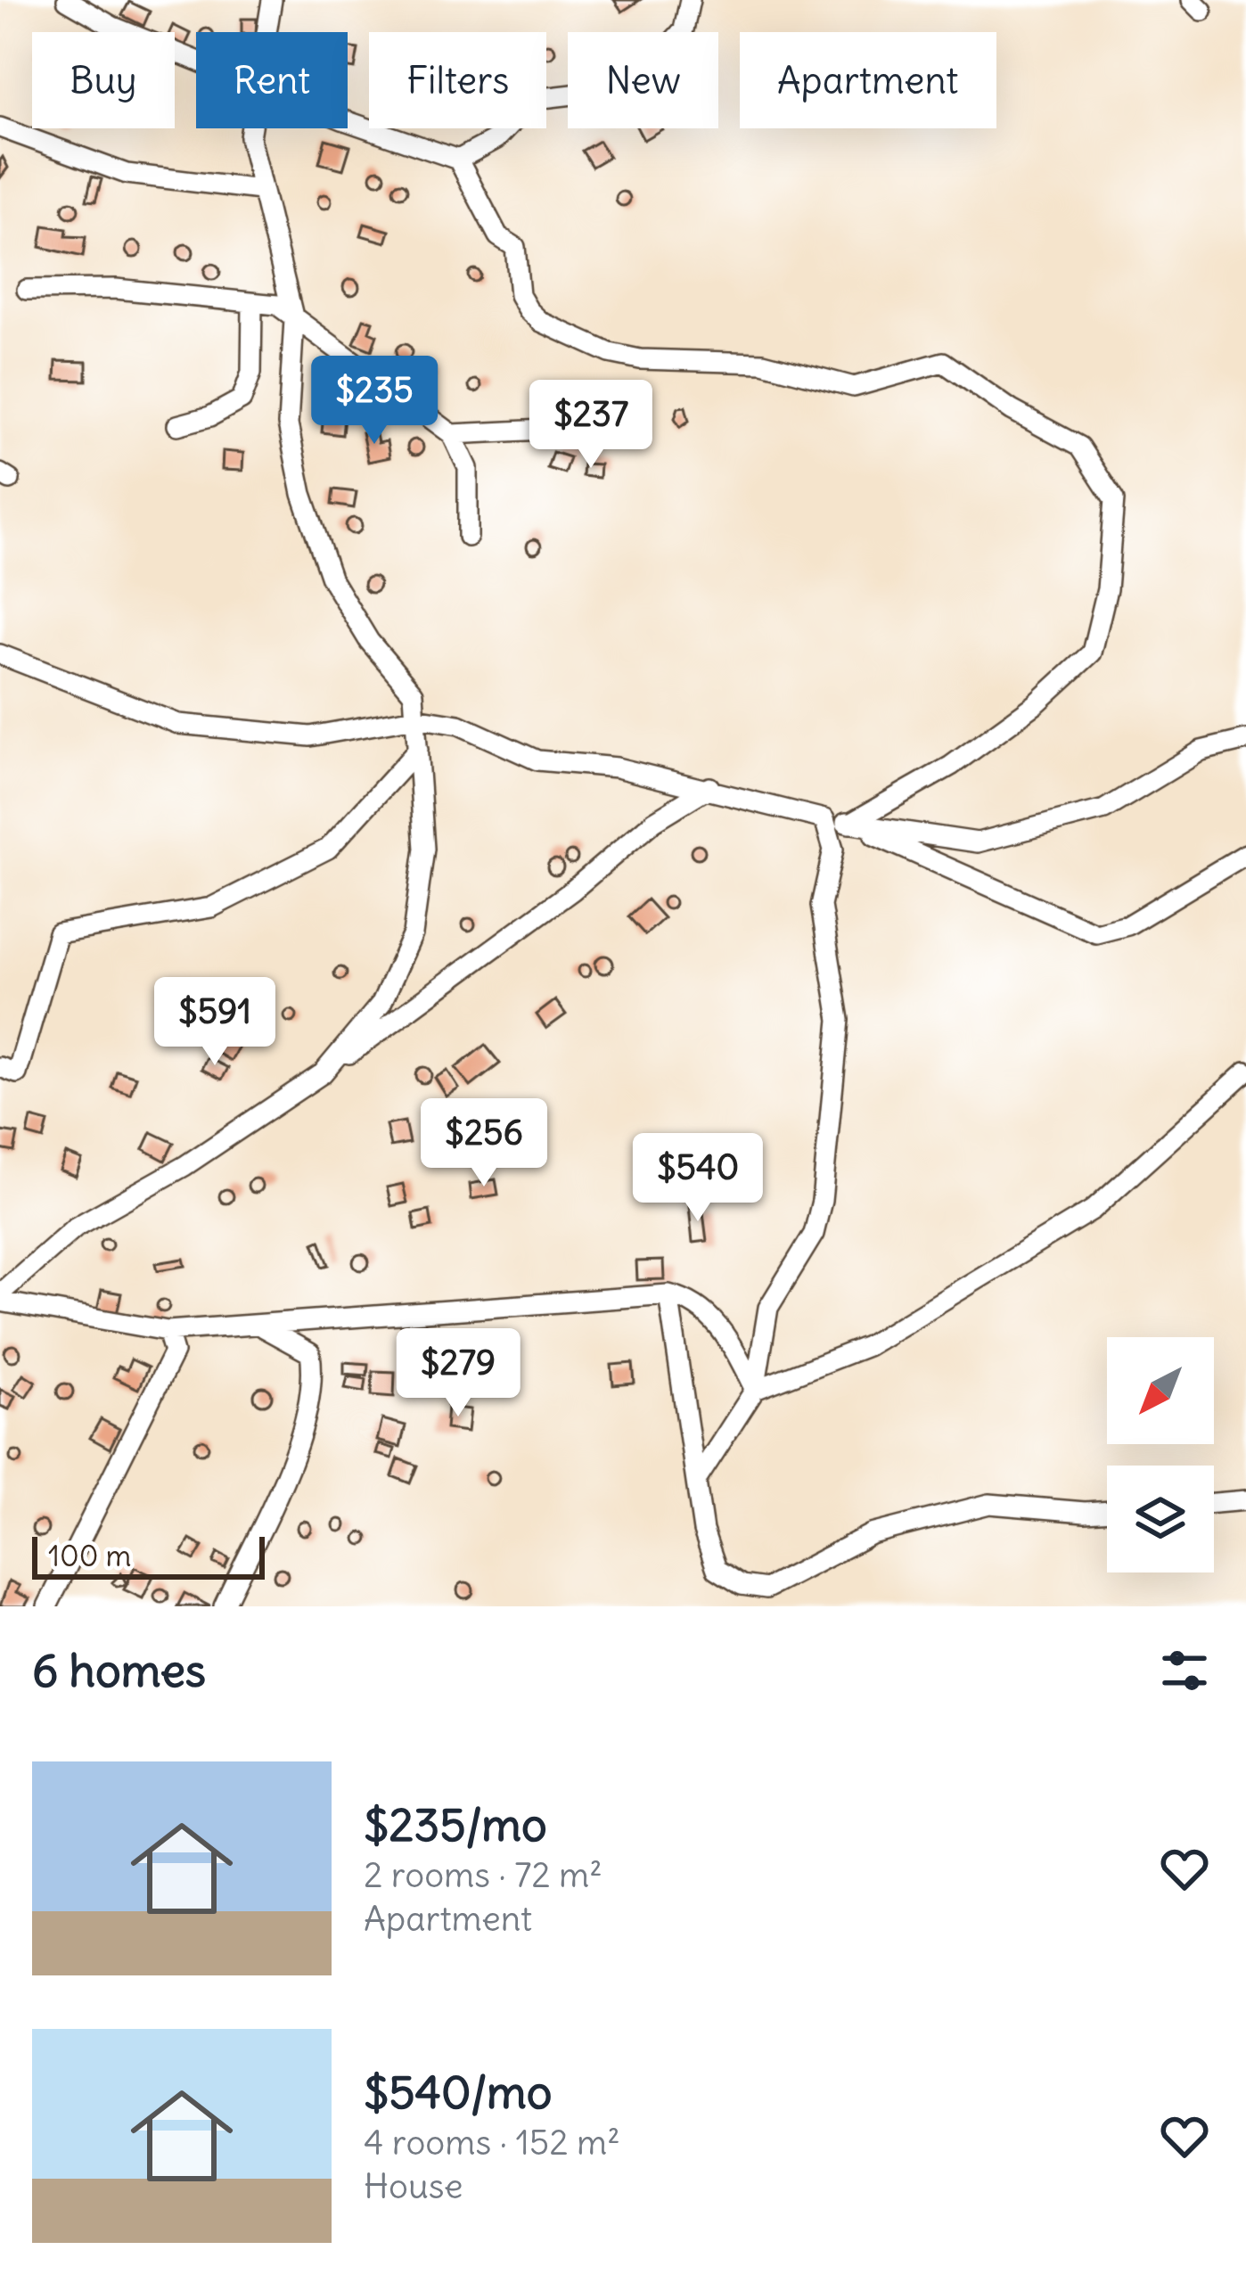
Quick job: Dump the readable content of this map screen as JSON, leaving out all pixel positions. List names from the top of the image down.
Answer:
{
  "scale_bar": "100 m",
  "north": "bottom left",
  "page": {
    "chip": [
      "Buy",
      "Rent",
      "Filters",
      "New",
      "Apartment"
    ],
    "price": [
      "$235",
      "$237",
      "$591",
      "$256",
      "$540",
      "$279"
    ],
    "scale": "100 m",
    "heading": "6 homes",
    "list": [
      {
        "name": "$235/mo",
        "note": "2 rooms · 72 m² · Apartment"
      },
      {
        "name": "$540/mo",
        "note": "4 rooms · 152 m² · House"
      }
    ]
  }
}
